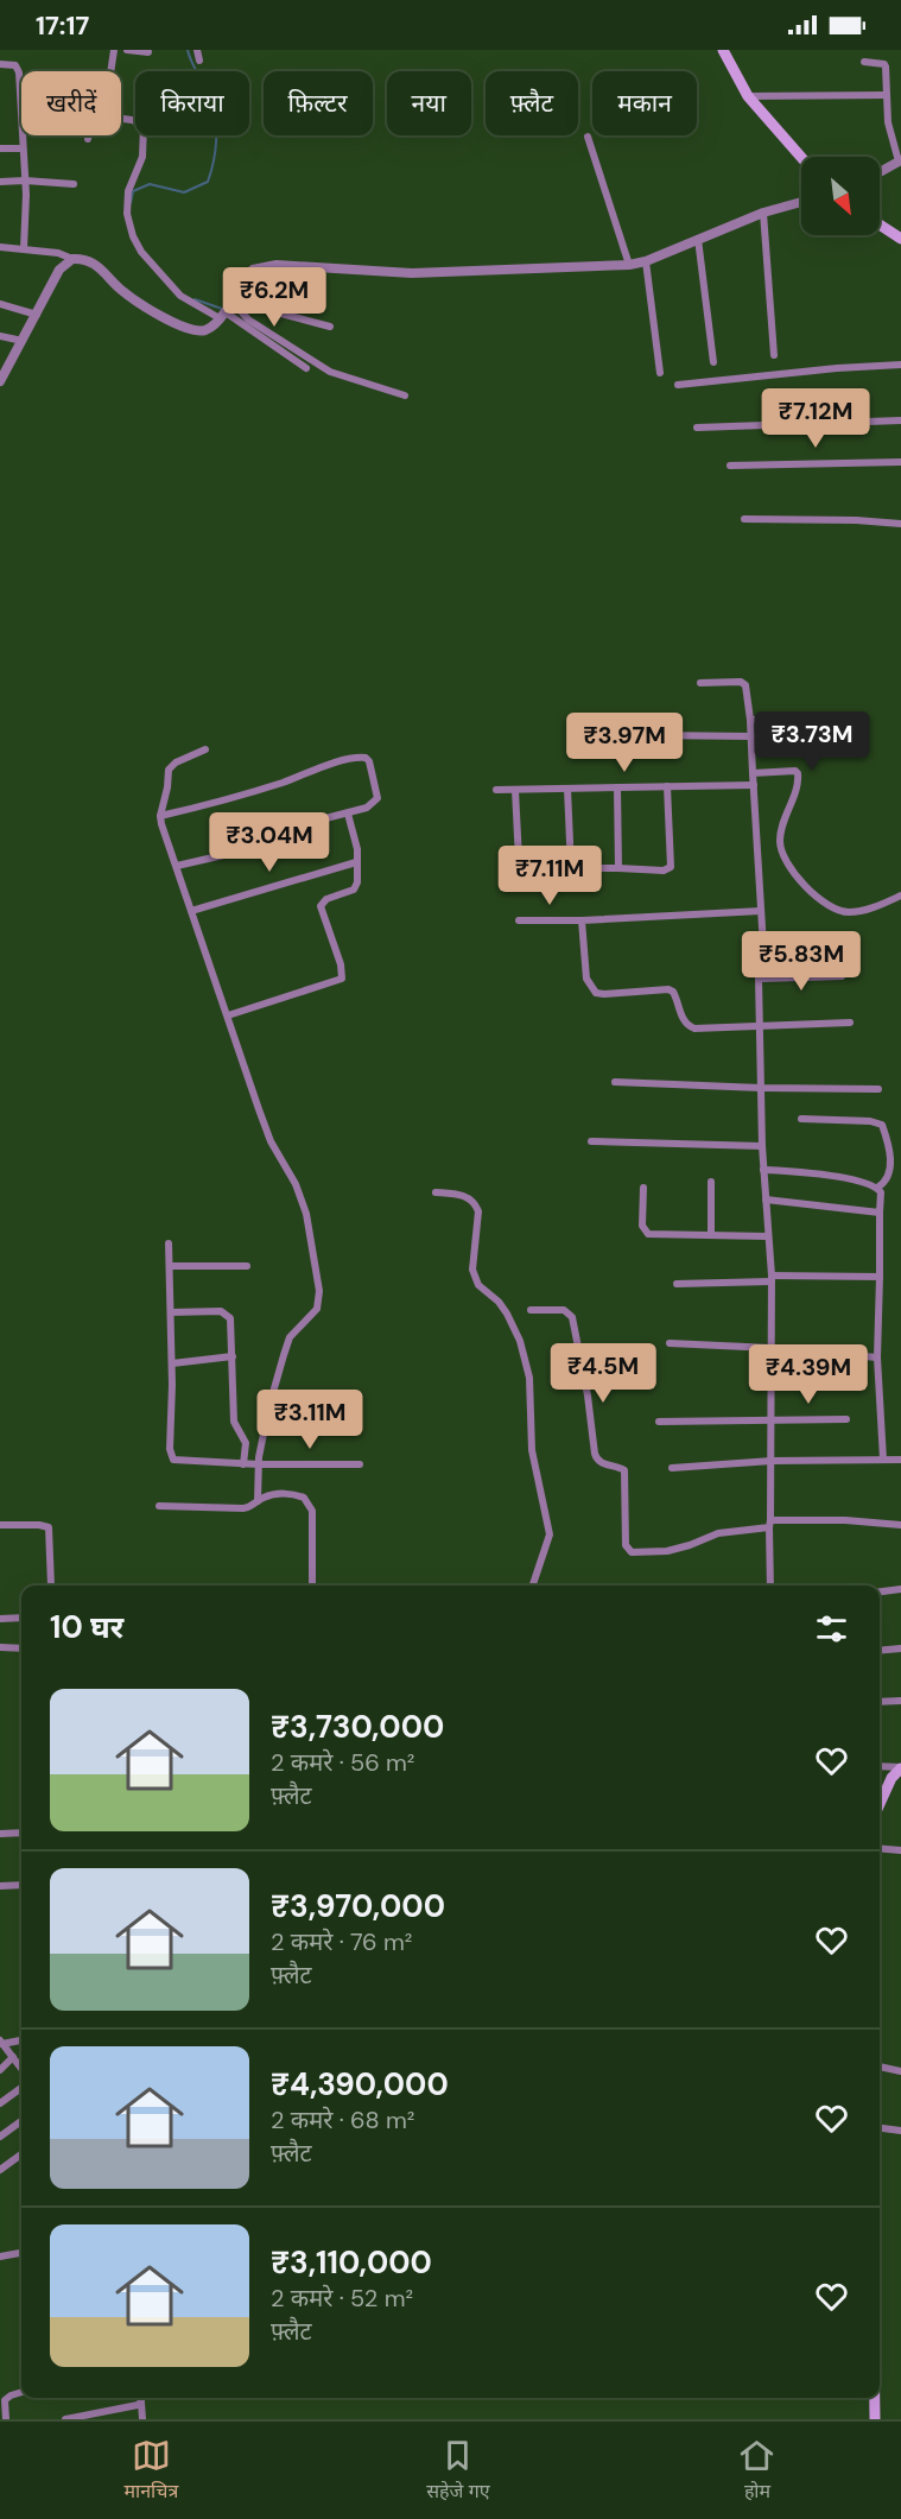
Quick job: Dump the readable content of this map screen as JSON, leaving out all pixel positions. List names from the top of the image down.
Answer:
{
  "north": "bottom right",
  "page": {
    "status": "17:17",
    "chip": [
      "खरीदें",
      "किराया",
      "फ़िल्टर",
      "नया",
      "फ़्लैट",
      "मकान"
    ],
    "price": [
      "₹6.2M",
      "₹7.12M",
      "₹3.73M",
      "₹3.97M",
      "₹3.04M",
      "₹7.11M",
      "₹5.83M",
      "₹4.5M",
      "₹4.39M",
      "₹3.11M"
    ],
    "heading": "10 घर",
    "list": [
      {
        "name": "₹3,730,000",
        "note": "2 कमरे · 56 m² · फ़्लैट"
      },
      {
        "name": "₹3,970,000",
        "note": "2 कमरे · 76 m² · फ़्लैट"
      },
      {
        "name": "₹4,390,000",
        "note": "2 कमरे · 68 m² · फ़्लैट"
      },
      {
        "name": "₹3,110,000",
        "note": "2 कमरे · 52 m² · फ़्लैट"
      }
    ],
    "tabs": ["मानचित्र", "सहेजे गए", "होम"]
  }
}
